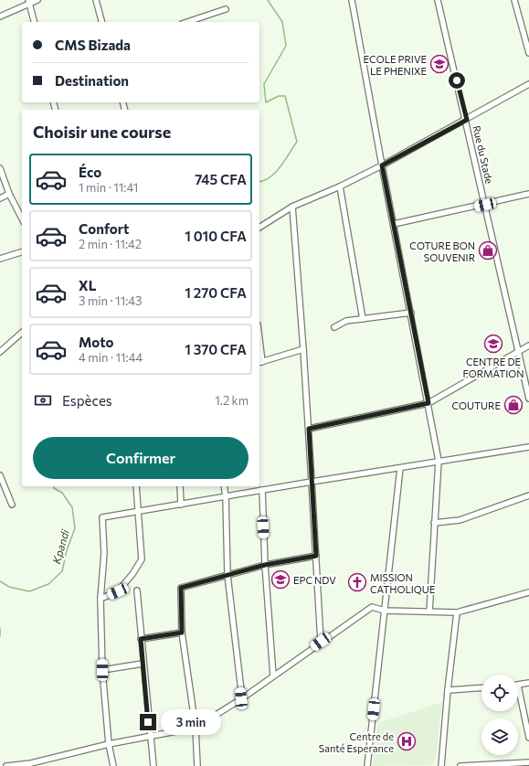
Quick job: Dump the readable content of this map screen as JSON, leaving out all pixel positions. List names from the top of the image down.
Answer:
{
  "streets": {
    "street": ["Rue du Stade"]
  },
  "water": ["Kpandi"],
  "places": {
    "school or university": ["ECOLE PRIVE LE PHENIXE", "CENTRE DE FORMATION", "EPC NDV"],
    "shop": ["COTURE BON SOUVENIR", "COUTURE"],
    "church": ["MISSION CATHOLIQUE"],
    "hospital": ["Centre de Santé Esperance"]
  },
  "page": {
    "banner": ["CMS Bizada", "Destination"],
    "heading": "Choisir une course",
    "list": [
      {
        "name": "Éco",
        "note": "1 min · 11:41",
        "value": "745 CFA"
      },
      {
        "name": "Confort",
        "note": "2 min · 11:42",
        "value": "1 010 CFA"
      },
      {
        "name": "XL",
        "note": "3 min · 11:43",
        "value": "1 270 CFA"
      },
      {
        "name": "Moto",
        "note": "4 min · 11:44",
        "value": "1 370 CFA"
      }
    ],
    "pay": ["Espèces", "1.2 km"],
    "buttons": "Confirmer",
    "bubble": "3 min"
  }
}
